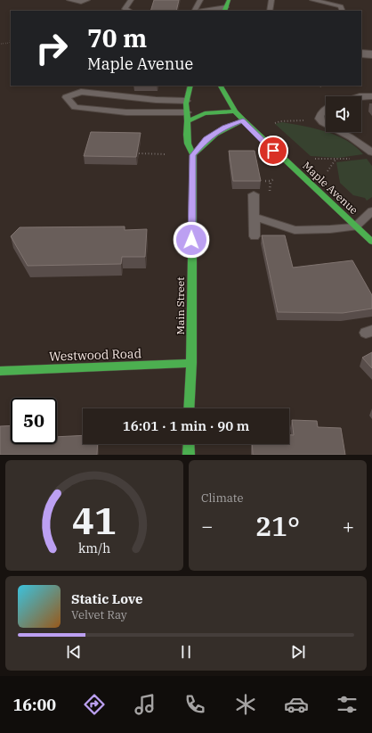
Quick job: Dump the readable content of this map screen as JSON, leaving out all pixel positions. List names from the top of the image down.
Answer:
{
  "streets": {
    "main road": ["Maple Avenue", "Main Street", "Westwood Road"]
  },
  "crossings": [
    ["Main Street", "Westwood Road"]
  ],
  "page": {
    "turn": ["70 m", "Maple Avenue"],
    "limit": "50",
    "trip": "16:01 · 1 min · 90 m",
    "tile": "Climate",
    "heat": ["−", "21°", "+"],
    "song": ["Static Love", "Velvet Ray"],
    "tabs": "16:00",
    "gauge": ["41", "km/h"]
  }
}
